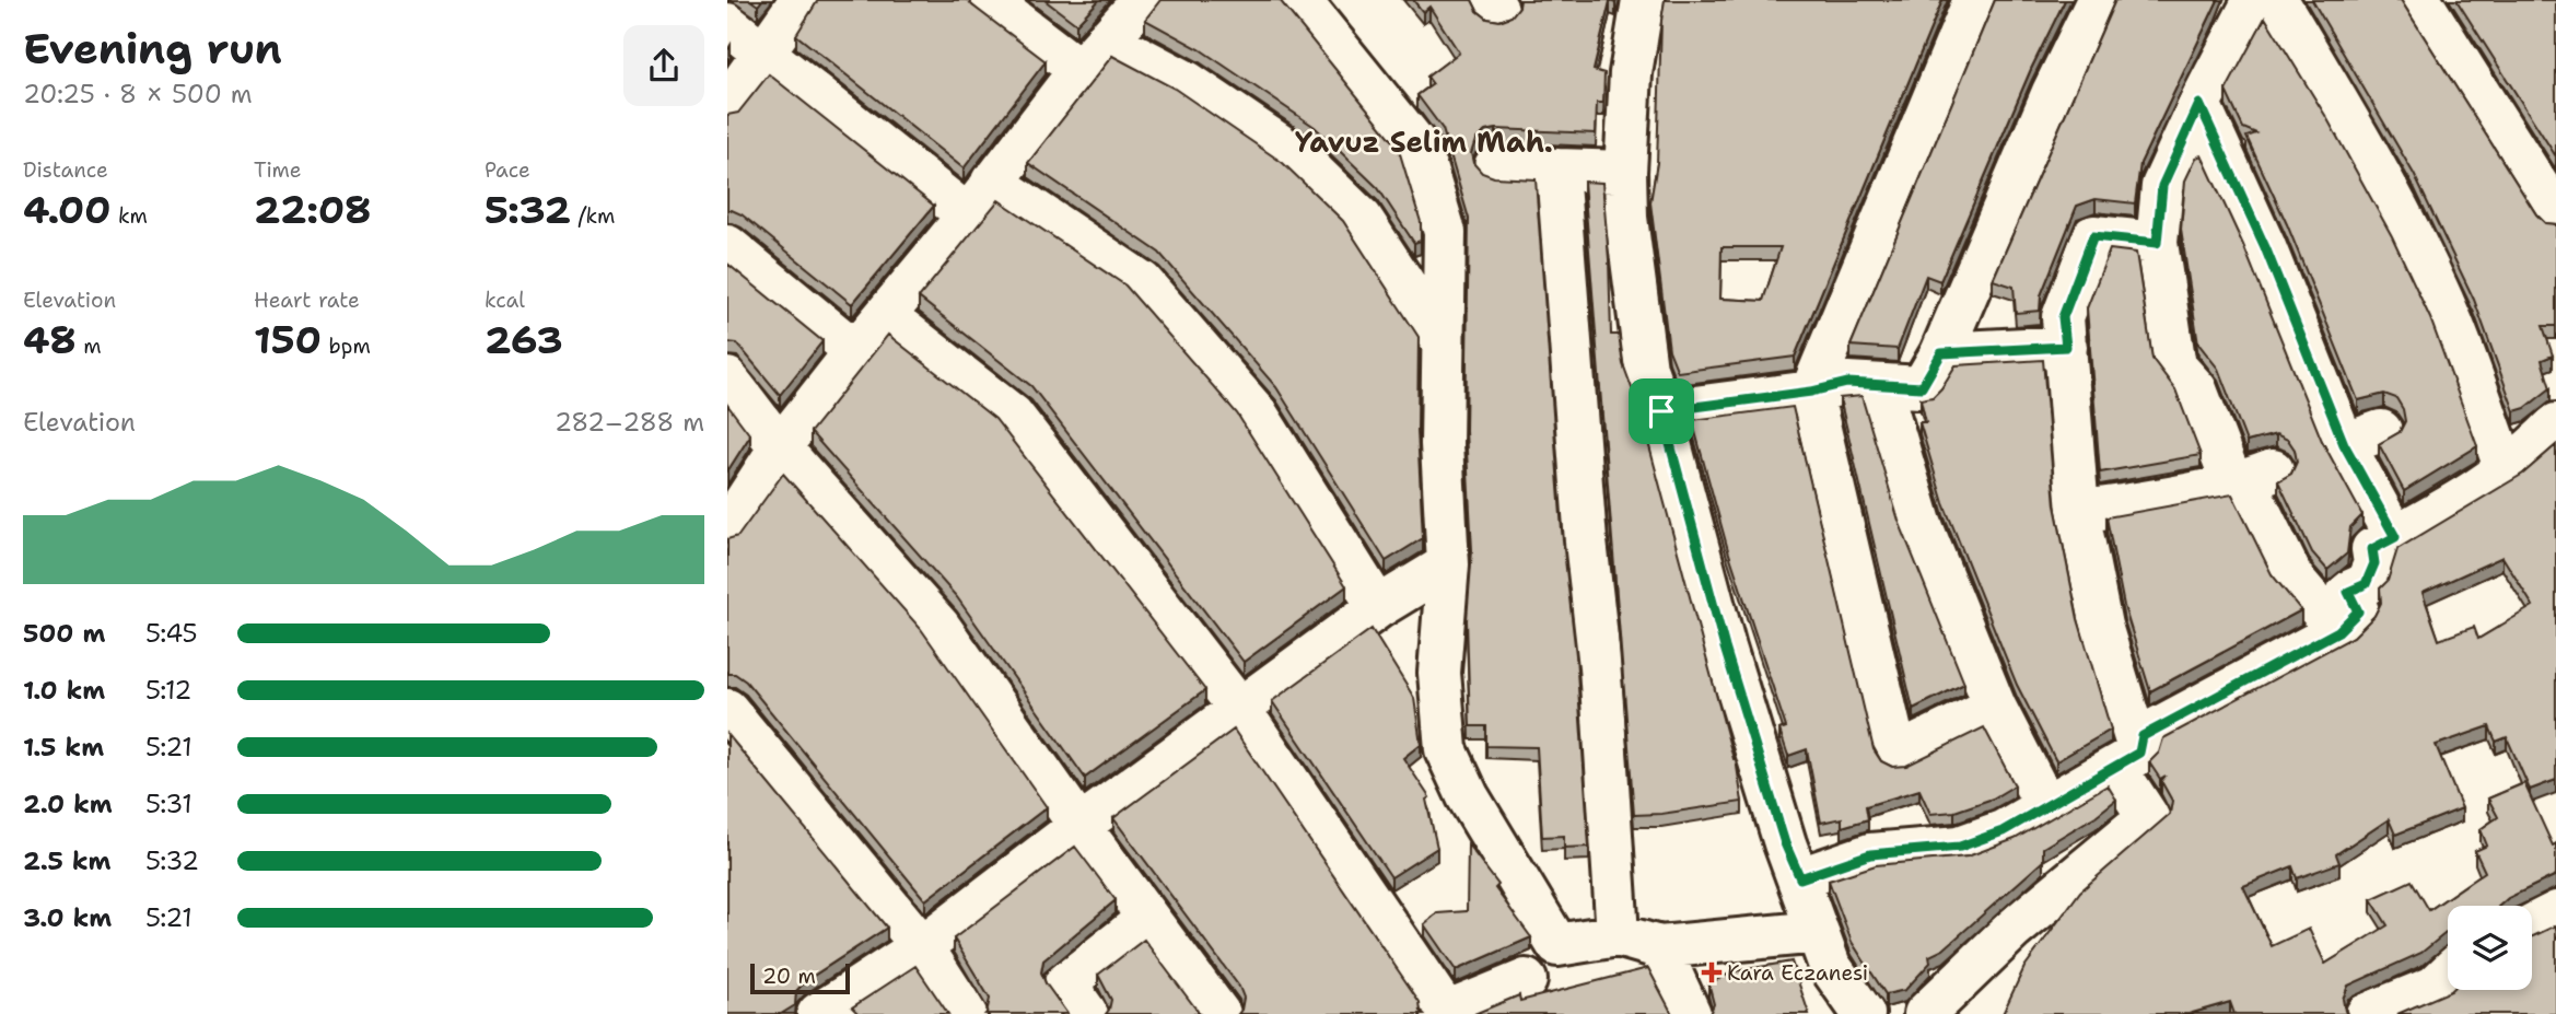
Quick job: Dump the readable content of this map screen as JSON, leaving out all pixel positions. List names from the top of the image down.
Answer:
{
  "districts": ["Yavuz Selim Mah."],
  "places": {
    "health": ["Kara Eczanesi"]
  },
  "scale_bar": "20 m",
  "page": {
    "heading": ["Evening run", "20:25 · 8 × 500 m"],
    "stats": [
      ["Distance", "4.00 km"],
      ["Time", "22:08"],
      ["Pace", "5:32 /km"],
      ["Elevation", "48 m"],
      ["Heart rate", "150 bpm"],
      ["kcal", "263"]
    ],
    "chart": ["Elevation", "282–288 m"],
    "list": [
      {
        "name": "500 m",
        "note": "5:45"
      },
      {
        "name": "1.0 km",
        "note": "5:12"
      },
      {
        "name": "1.5 km",
        "note": "5:21"
      },
      {
        "name": "2.0 km",
        "note": "5:31"
      },
      {
        "name": "2.5 km",
        "note": "5:32"
      },
      {
        "name": "3.0 km",
        "note": "5:21"
      }
    ],
    "scale": "20 m"
  }
}
